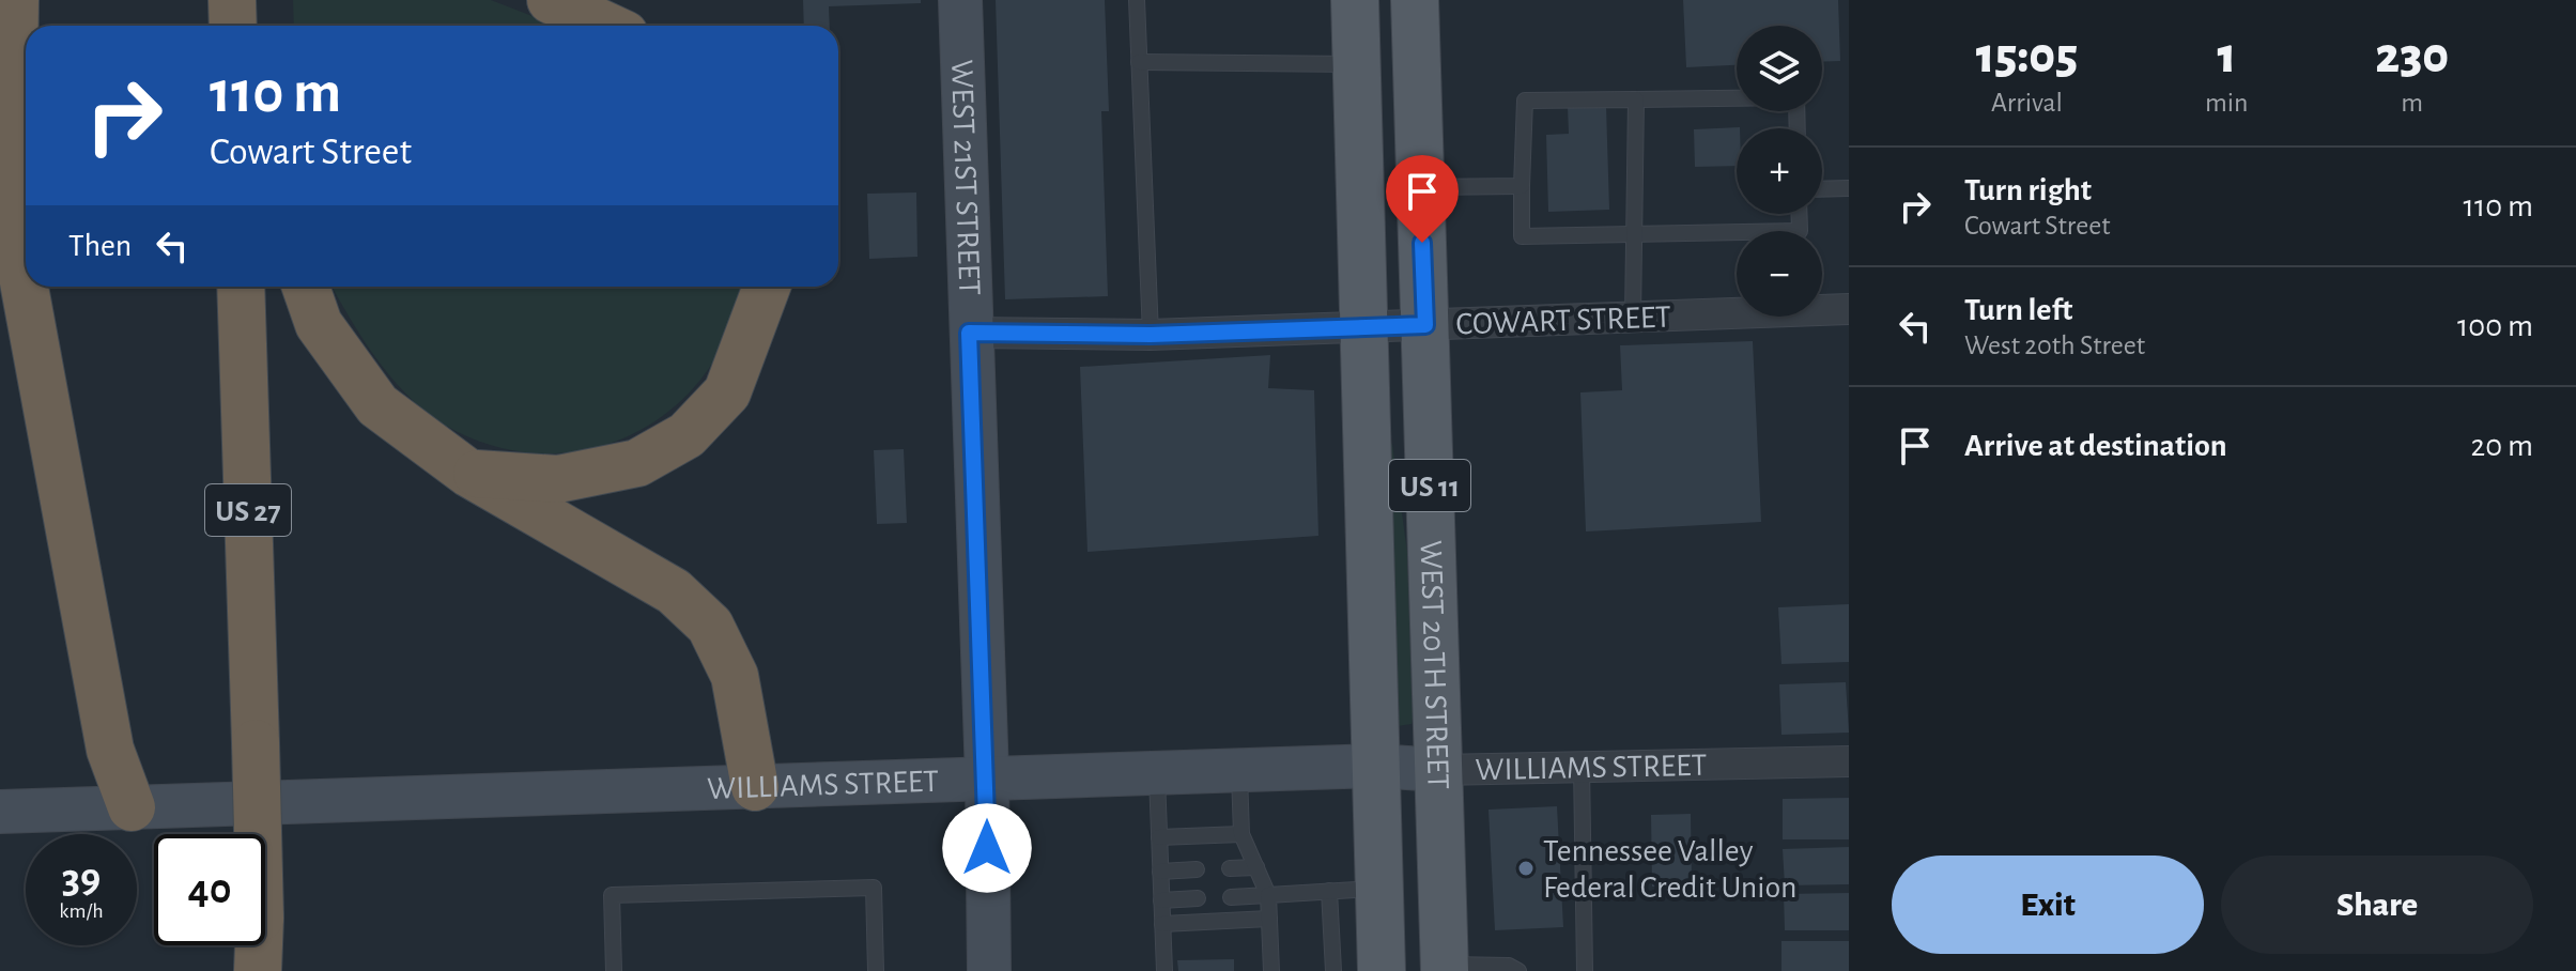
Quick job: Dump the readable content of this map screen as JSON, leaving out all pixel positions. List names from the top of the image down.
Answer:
{
  "streets": {
    "highway": ["US 27"],
    "main road": ["US 11", "WEST 20TH STREET"],
    "street": ["WEST 21ST STREET", "COWART STREET", "WILLIAMS STREET"]
  },
  "crossings": [
    ["WEST 21ST STREET", "COWART STREET"],
    ["WEST 21ST STREET", "WILLIAMS STREET"],
    ["COWART STREET", "WEST 20TH STREET"],
    ["WEST 20TH STREET", "WILLIAMS STREET"]
  ],
  "places": ["Tennessee Valley Federal Credit Union"],
  "page": {
    "eta": [
      "15:05",
      "Arrival",
      "1",
      "min",
      "230",
      "m"
    ],
    "map_buttons": ["+", "−"],
    "turn": ["110 m", "Cowart Street"],
    "list": [
      {
        "name": "Turn right",
        "note": "Cowart Street",
        "value": "110 m"
      },
      {
        "name": "Turn left",
        "note": "West 20th Street",
        "value": "100 m"
      },
      {
        "name": "Arrive at destination",
        "value": "20 m"
      }
    ],
    "then": "Then",
    "speed": "39 km/h",
    "limit": "40",
    "buttons": ["Exit", "Share"]
  }
}
